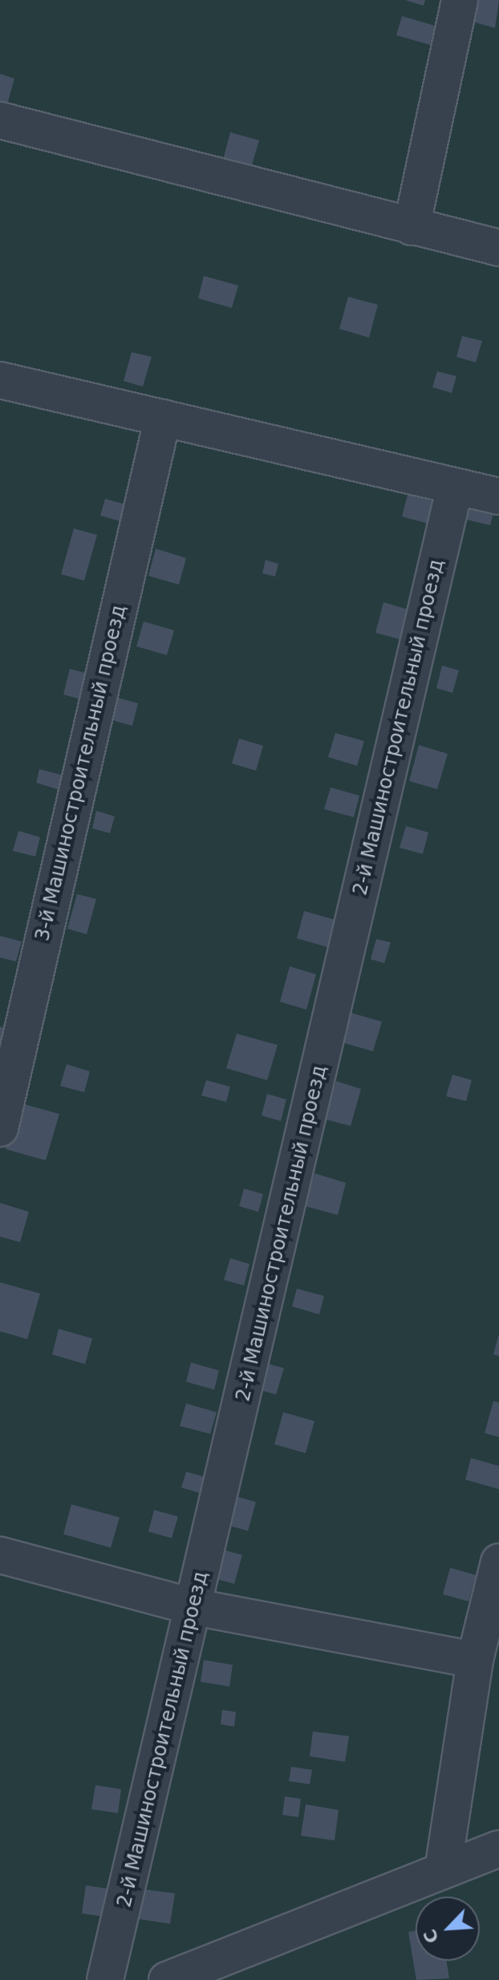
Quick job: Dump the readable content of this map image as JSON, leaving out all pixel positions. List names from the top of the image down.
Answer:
{
  "streets": {
    "street": ["2-й Машиностроительный проезд", "3-й Машиностроительный проезд"]
  },
  "north": "bottom left"
}
